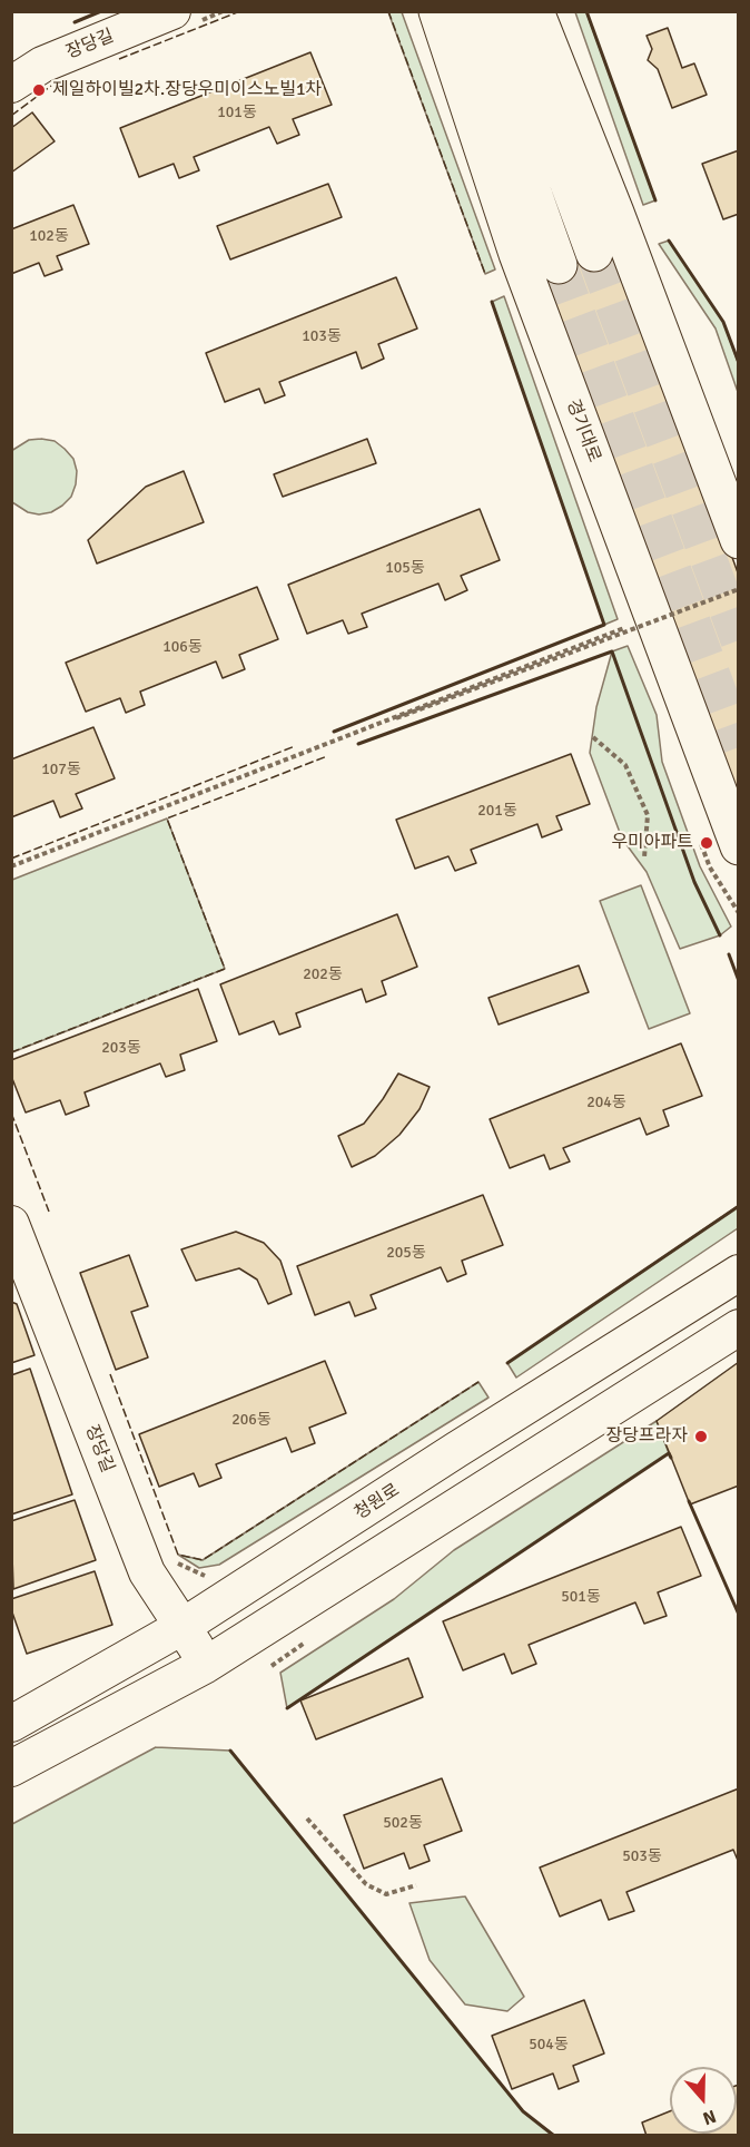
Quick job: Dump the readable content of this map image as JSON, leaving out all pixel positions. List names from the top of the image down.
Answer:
{
  "streets": {
    "main road": ["장당길", "경기대로", "청원로"]
  },
  "crossings": [
    ["장당길", "청원로"]
  ],
  "places": ["제일하이빌2차.장당우미이스노빌1차", "우미아파트", "장당프라자"],
  "house_numbers": [
    "101동",
    "102동",
    "103동",
    "105동",
    "106동",
    "107동",
    "201동",
    "202동",
    "203동",
    "204동",
    "205동",
    "206동",
    "501동",
    "502동",
    "503동",
    "504동"
  ],
  "north": "bottom"
}
